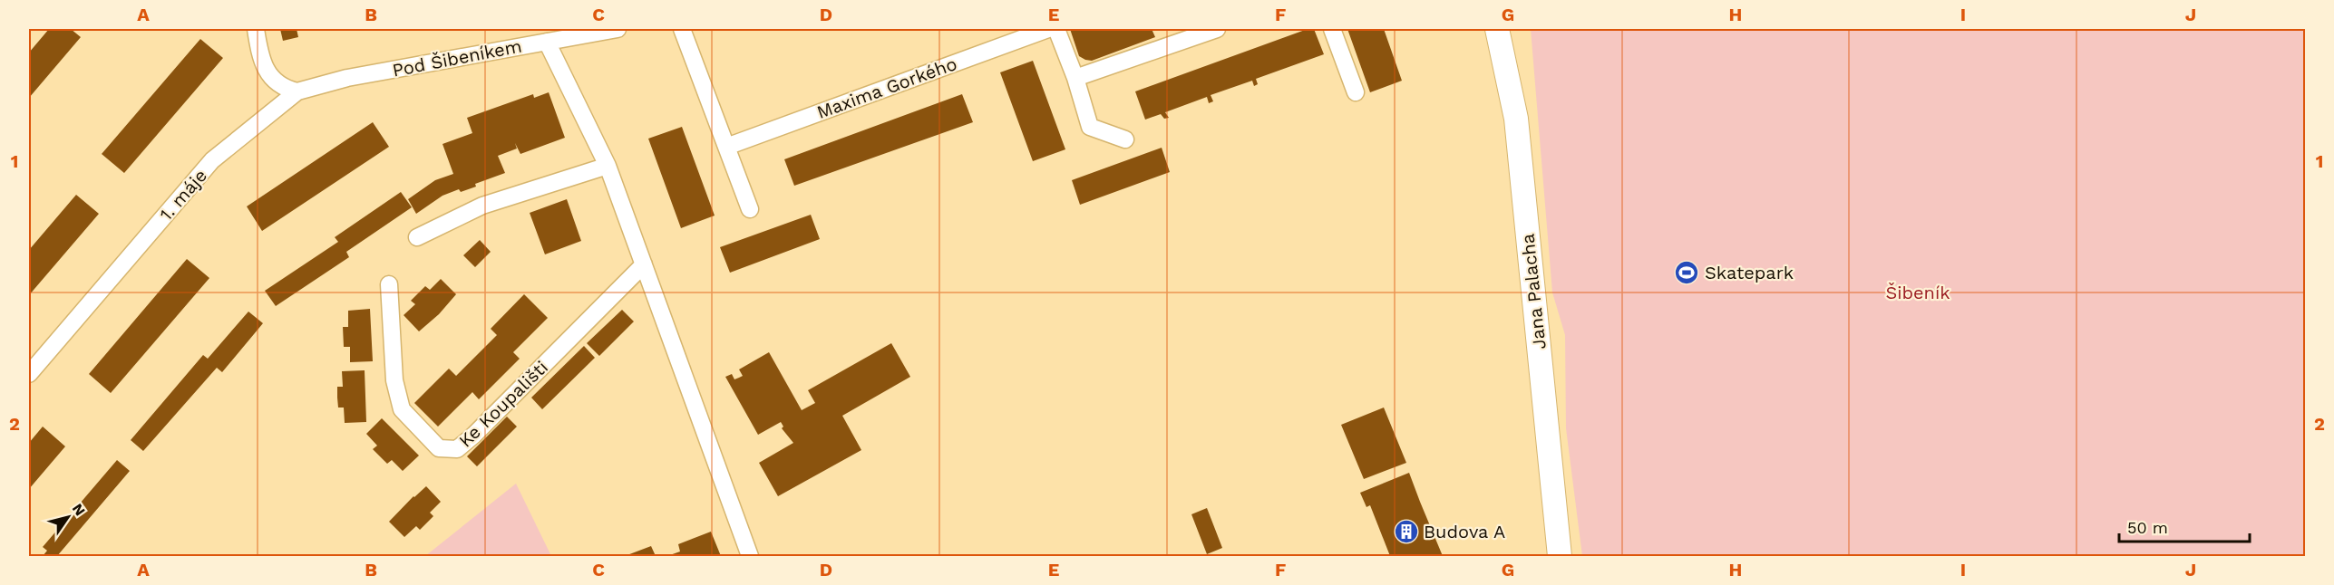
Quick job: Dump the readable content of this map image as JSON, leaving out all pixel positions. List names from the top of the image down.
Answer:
{
  "streets": {
    "street": [
      "Pod Šibeníkem",
      "Maxima Gorkého",
      "1. máje",
      "Jana Palacha",
      "Ke Koupališti"
    ]
  },
  "crossings": [
    ["Pod Šibeníkem", "1. máje"]
  ],
  "parks": ["Šibeník"],
  "places": {
    "sports": ["Skatepark"],
    "building": ["Budova A"]
  },
  "scale_bar": "50 m",
  "north": "top right",
  "grid": {
    "columns": [
      "A",
      "B",
      "C",
      "D",
      "E",
      "F",
      "G",
      "H",
      "I",
      "J"
    ],
    "rows": ["1", "2"]
  }
}
